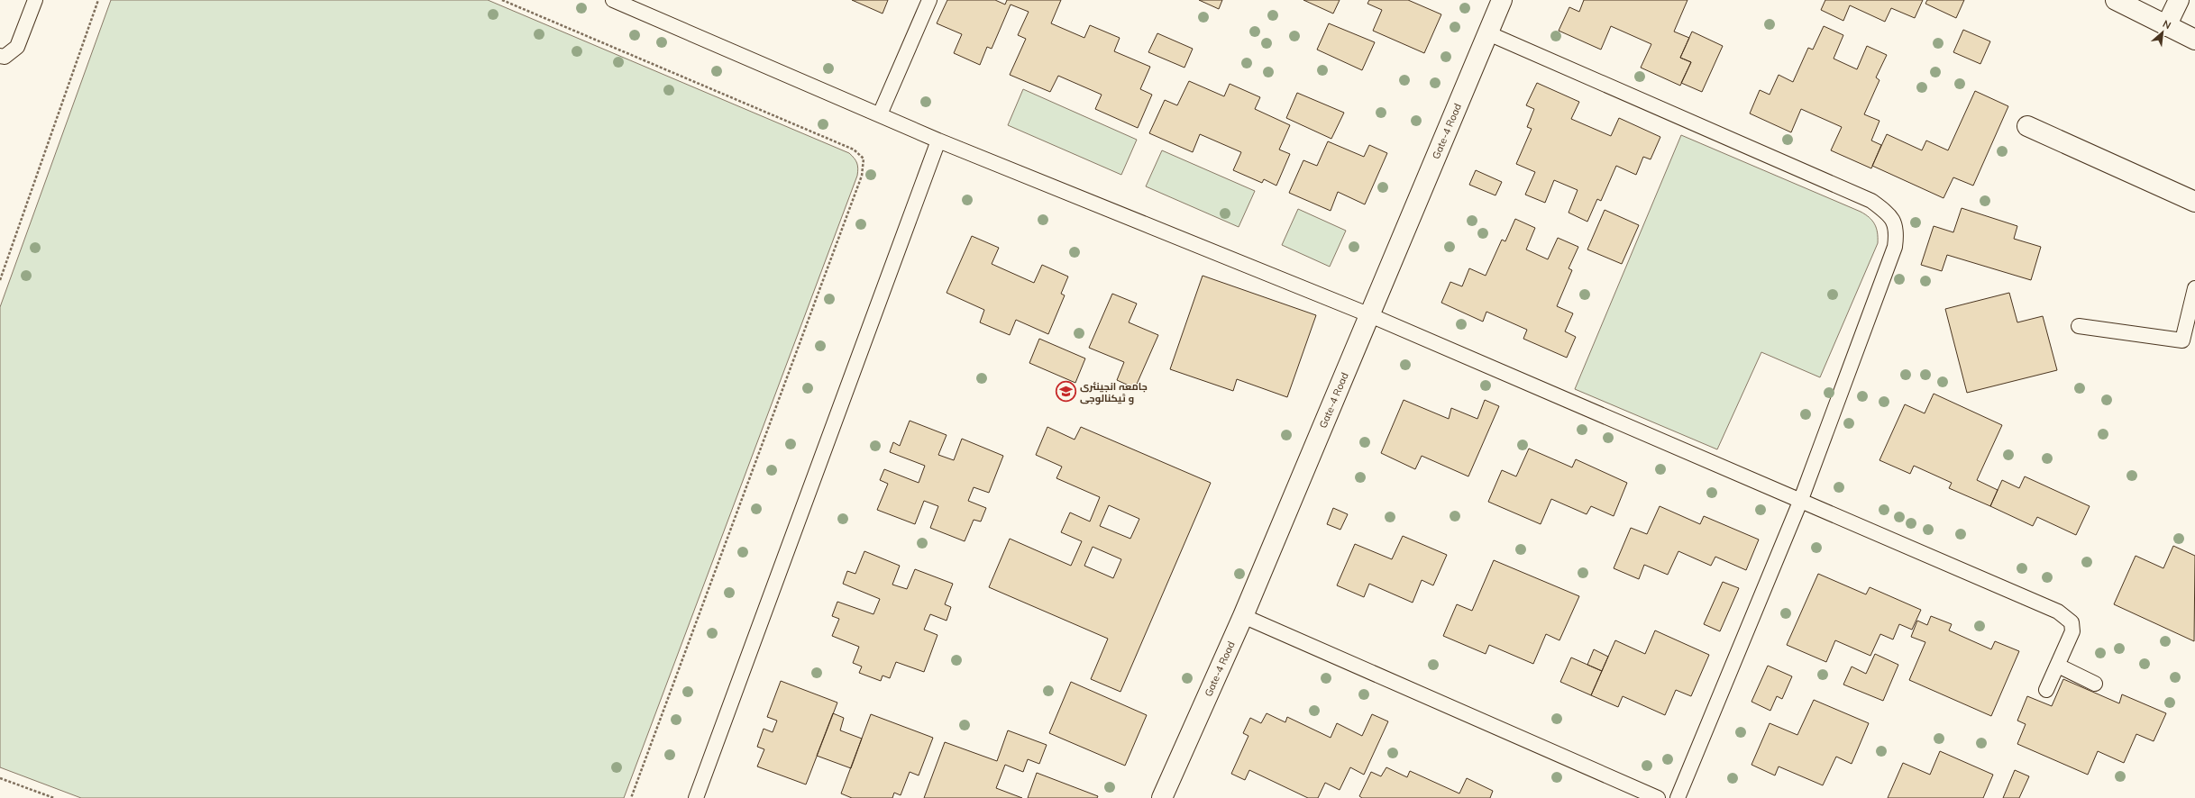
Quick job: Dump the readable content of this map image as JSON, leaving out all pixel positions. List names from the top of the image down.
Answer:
{
  "streets": {
    "street": ["Gate-4 Road"]
  },
  "places": {
    "school or university": ["جامعہ انجینئری و ٹیکنالوجی"]
  },
  "north": "top right"
}
